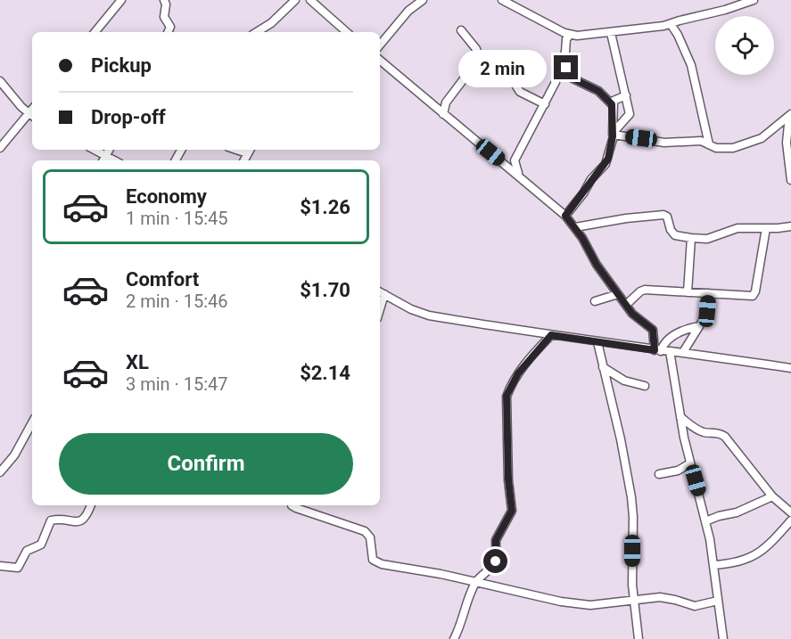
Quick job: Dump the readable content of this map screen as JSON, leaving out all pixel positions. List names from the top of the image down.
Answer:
{
  "page": {
    "banner": ["Pickup", "Drop-off"],
    "bubble": "2 min",
    "list": [
      {
        "name": "Economy",
        "note": "1 min · 15:45",
        "value": "$1.26"
      },
      {
        "name": "Comfort",
        "note": "2 min · 15:46",
        "value": "$1.70"
      },
      {
        "name": "XL",
        "note": "3 min · 15:47",
        "value": "$2.14"
      }
    ],
    "buttons": "Confirm"
  }
}
